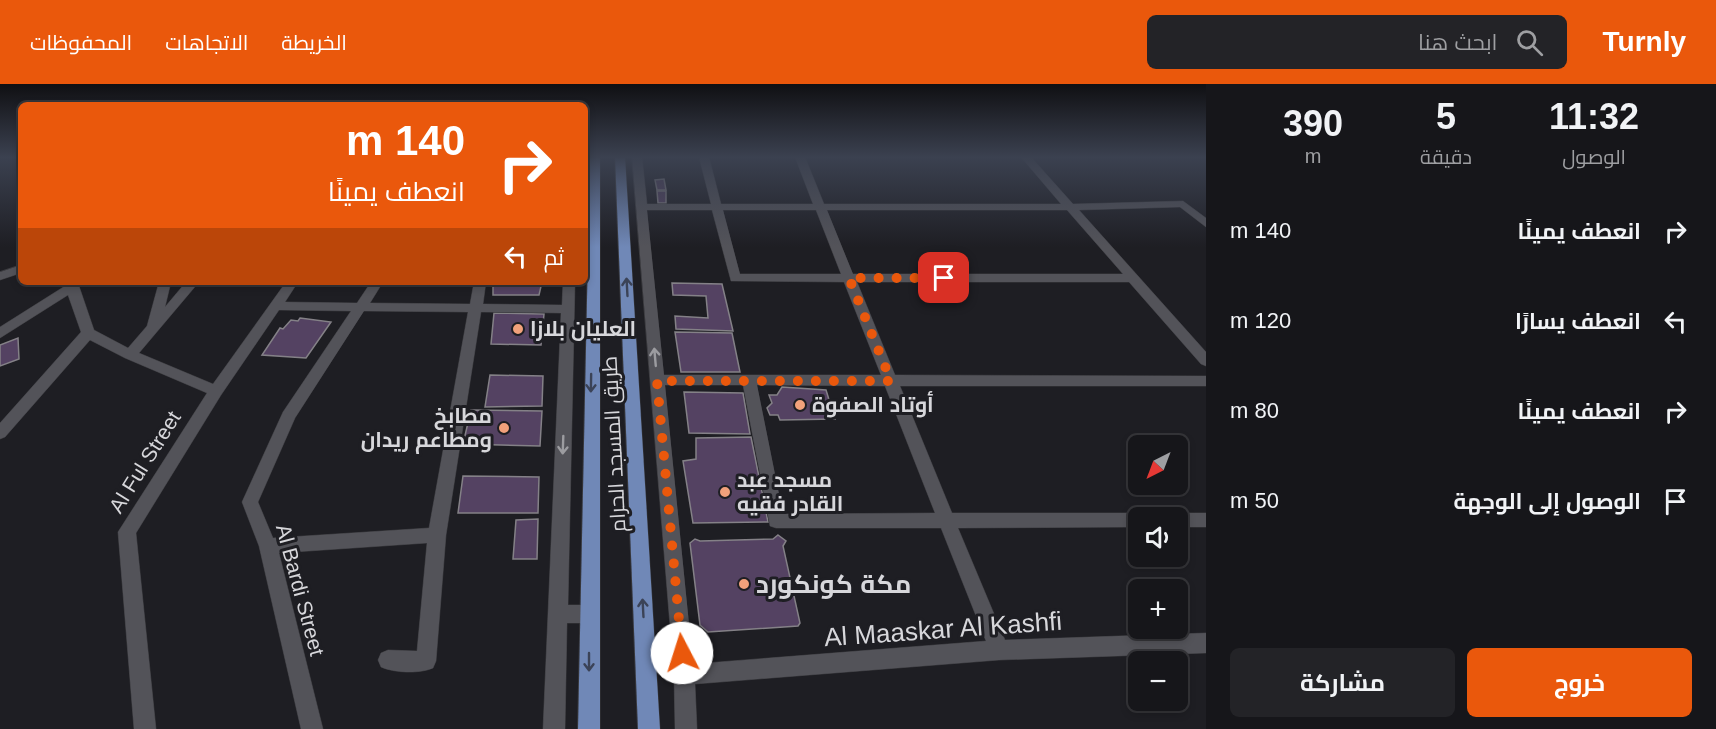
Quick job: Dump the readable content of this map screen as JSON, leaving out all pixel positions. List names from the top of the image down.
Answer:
{
  "streets": {
    "main road": ["طريق المسجد الحرام"],
    "street": ["Al Ful Street", "Al Bardi Street", "Al Maaskar Al Kashfi"]
  },
  "places": [
    "العليان بلازا",
    "أوتاد الصفوة",
    "مطابخ ومطاعم ريدان",
    "مسجد عبد القادر فقيه",
    "مكة كونكورد"
  ],
  "north": "bottom left",
  "page": {
    "header": "Turnly",
    "search": "ابحث هنا",
    "nav": ["الخريطة", "الاتجاهات", "المحفوظات"],
    "eta": [
      "11:32",
      "الوصول",
      "5",
      "دقيقة",
      "390",
      "m"
    ],
    "turn": ["140 m", "انعطف يمينًا"],
    "list": [
      {
        "name": "انعطف يمينًا",
        "value": "140 m"
      },
      {
        "name": "انعطف يسارًا",
        "value": "120 m"
      },
      {
        "name": "انعطف يمينًا",
        "value": "80 m"
      },
      {
        "name": "الوصول إلى الوجهة",
        "value": "50 m"
      }
    ],
    "then": "ثم",
    "map_buttons": ["+", "−"],
    "buttons": ["خروج", "مشاركة"]
  }
}
